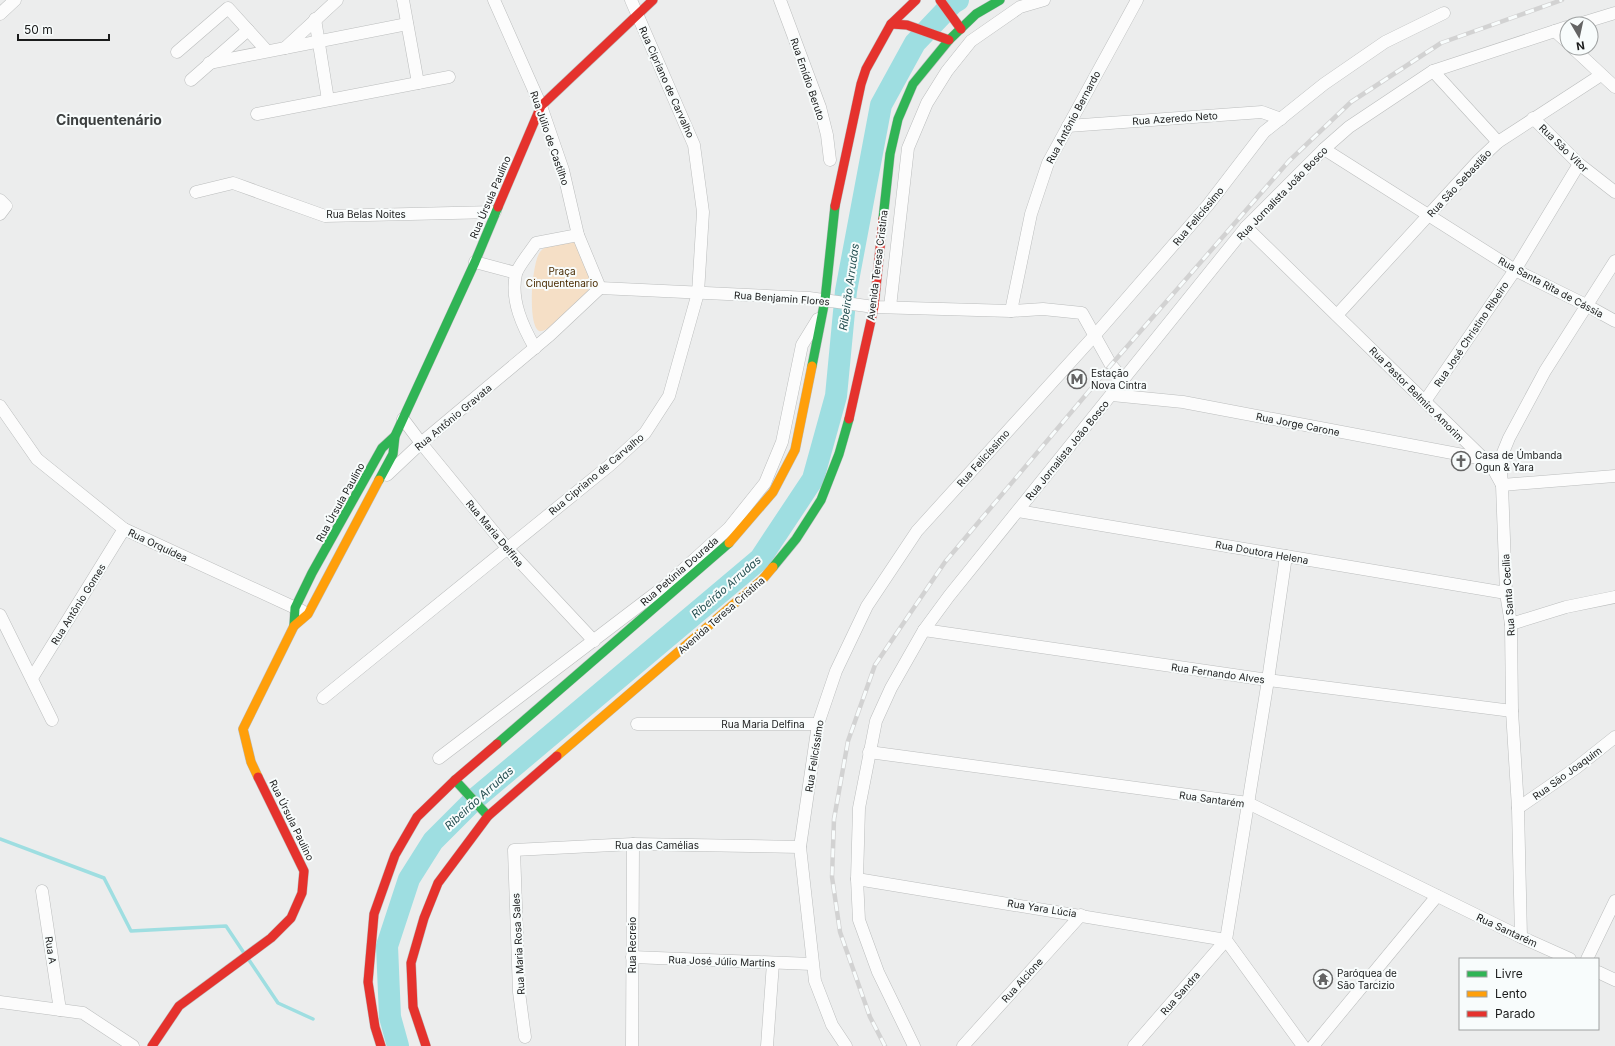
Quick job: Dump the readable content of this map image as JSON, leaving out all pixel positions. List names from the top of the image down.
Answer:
{
  "streets": {
    "main road": ["Rua Úrsula Paulino", "Avenida Teresa Cristina"],
    "street": [
      "Rua Emídio Beruto",
      "Rua Cipriano de Carvalho",
      "Rua Antônio Bernardo",
      "Rua Azeredo Neto",
      "Rua Júlio de Castilho",
      "Rua São Vitor",
      "Rua São Sebastião",
      "Rua Jornalista João Bosco",
      "Rua Belas Noites",
      "Rua Felicíssimo",
      "Rua Santa Rita de Cássia",
      "Rua Benjamin Flores",
      "Rua José Christino Ribeiro",
      "Rua Pastor Belmiro Amorim",
      "Rua Antônio Gravata",
      "Rua Jorge Carone",
      "Rua Maria Delfina",
      "Rua Orquídea",
      "Rua Doutora Helena",
      "Rua Petúnia Dourada",
      "Rua Santa Cecília",
      "Rua Antônio Gomes",
      "Rua Fernando Alves",
      "Rua São Joaquim",
      "Rua Santarém",
      "Rua das Camélias",
      "Rua Yara Lúcia",
      "Rua Maria Rosa Sales",
      "Rua Recreio",
      "Rua A",
      "Rua José Júlio Martins",
      "Rua Alcione",
      "Rua Sandra"
    ]
  },
  "crossings": [
    ["Rua Cipriano de Carvalho", "Rua Úrsula Paulino"],
    ["Rua Cipriano de Carvalho", "Rua Benjamin Flores"],
    ["Rua Cipriano de Carvalho", "Rua Maria Delfina"],
    ["Rua Antônio Bernardo", "Rua Azeredo Neto"],
    ["Rua Antônio Bernardo", "Rua Benjamin Flores"],
    ["Rua Azeredo Neto", "Rua Felicíssimo"],
    ["Rua Júlio de Castilho", "Rua Úrsula Paulino"],
    ["Rua Júlio de Castilho", "Rua Benjamin Flores"],
    ["Rua Júlio de Castilho", "Rua Antônio Gravata"],
    ["Rua São Vitor", "Rua São Sebastião"],
    ["Rua São Vitor", "Rua José Christino Ribeiro"],
    ["Rua São Sebastião", "Rua Santa Rita de Cássia"],
    ["Rua São Sebastião", "Rua Pastor Belmiro Amorim"],
    ["Rua Jornalista João Bosco", "Rua Santa Rita de Cássia"],
    ["Rua Jornalista João Bosco", "Rua Pastor Belmiro Amorim"],
    ["Rua Jornalista João Bosco", "Rua Jorge Carone"],
    ["Rua Jornalista João Bosco", "Rua Doutora Helena"],
    ["Rua Jornalista João Bosco", "Rua Fernando Alves"],
    ["Rua Jornalista João Bosco", "Rua Santarém"],
    ["Rua Jornalista João Bosco", "Rua Yara Lúcia"],
    ["Rua Úrsula Paulino", "Rua Belas Noites"],
    ["Rua Úrsula Paulino", "Rua Antônio Gravata"],
    ["Rua Úrsula Paulino", "Rua Maria Delfina"],
    ["Rua Úrsula Paulino", "Rua Orquídea"],
    ["Rua Felicíssimo", "Rua Benjamin Flores"],
    ["Rua Felicíssimo", "Rua Maria Delfina"],
    ["Rua Felicíssimo", "Rua das Camélias"],
    ["Rua Felicíssimo", "Rua José Júlio Martins"],
    ["Avenida Teresa Cristina", "Rua Benjamin Flores"],
    ["Rua Santa Rita de Cássia", "Rua José Christino Ribeiro"],
    ["Rua Santa Rita de Cássia", "Rua Santa Cecília"],
    ["Rua Benjamin Flores", "Rua Antônio Gravata"],
    ["Rua José Christino Ribeiro", "Rua Pastor Belmiro Amorim"],
    ["Rua Pastor Belmiro Amorim", "Rua Jorge Carone"],
    ["Rua Pastor Belmiro Amorim", "Rua Santa Cecília"],
    ["Rua Antônio Gravata", "Rua Maria Delfina"],
    ["Rua Maria Delfina", "Rua Petúnia Dourada"],
    ["Rua Orquídea", "Rua Antônio Gomes"],
    ["Rua Doutora Helena", "Rua Santa Cecília"],
    ["Rua Santa Cecília", "Rua Fernando Alves"],
    ["Rua Santa Cecília", "Rua São Joaquim"],
    ["Rua Santa Cecília", "Rua Santarém"],
    ["Rua das Camélias", "Rua Maria Rosa Sales"],
    ["Rua das Camélias", "Rua Recreio"],
    ["Rua Yara Lúcia", "Rua Alcione"],
    ["Rua Yara Lúcia", "Rua Sandra"],
    ["Rua Recreio", "Rua José Júlio Martins"]
  ],
  "districts": ["Cinquentenário"],
  "water": ["Ribeirão Arrudas"],
  "parks": ["Praça Cinquentenario"],
  "places": {
    "metro station": ["Estação Nova Cintra"],
    "church": ["Casa de Úmbanda Ogun & Yara"],
    "temple": ["Paróquea de São Tarcizio"]
  },
  "legend": ["Livre", "Lento", "Parado"],
  "scale_bar": "50 m",
  "north": "bottom"
}
